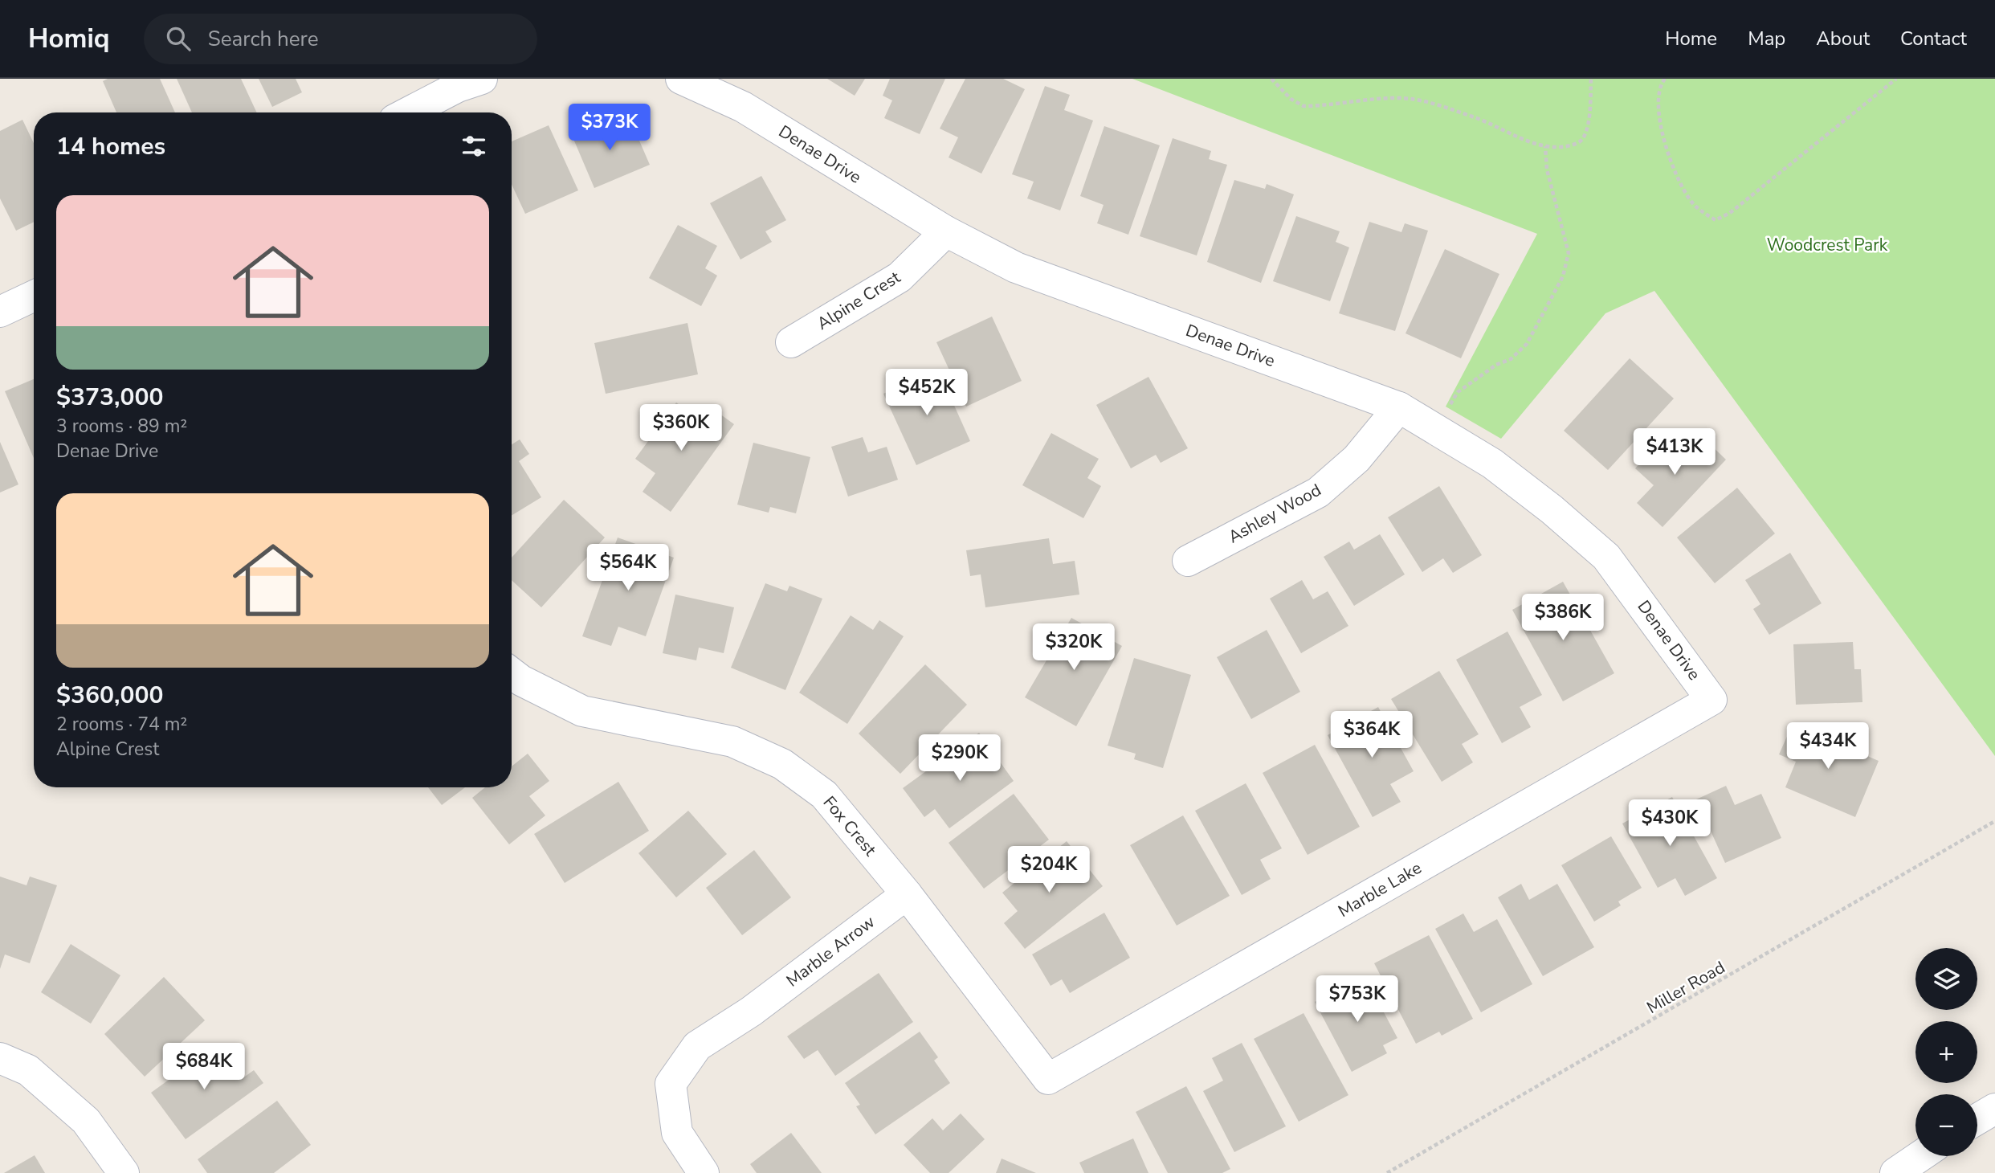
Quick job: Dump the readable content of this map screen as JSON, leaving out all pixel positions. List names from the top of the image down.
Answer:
{
  "streets": {
    "street": [
      "Denae Drive",
      "Alpine Crest",
      "Ashley Wood",
      "Fox Crest",
      "Marble Lake",
      "Marble Arrow"
    ],
    "path": ["Miller Road"]
  },
  "crossings": [
    ["Denae Drive", "Alpine Crest"],
    ["Denae Drive", "Ashley Wood"],
    ["Denae Drive", "Marble Lake"],
    ["Fox Crest", "Marble Lake"],
    ["Fox Crest", "Marble Arrow"]
  ],
  "parks": ["Woodcrest Park"],
  "page": {
    "header": "Homiq",
    "search": "Search here",
    "nav": [
      "Home",
      "Map",
      "About",
      "Contact"
    ],
    "price": [
      "$373K",
      "$452K",
      "$360K",
      "$413K",
      "$564K",
      "$386K",
      "$320K",
      "$364K",
      "$434K",
      "$290K",
      "$430K",
      "$204K",
      "$753K",
      "$684K"
    ],
    "heading": "14 homes",
    "list": [
      {
        "name": "$373,000",
        "note": "3 rooms · 89 m² · Denae Drive"
      },
      {
        "name": "$360,000",
        "note": "2 rooms · 74 m² · Alpine Crest"
      }
    ],
    "map_buttons": ["+", "−"]
  }
}
